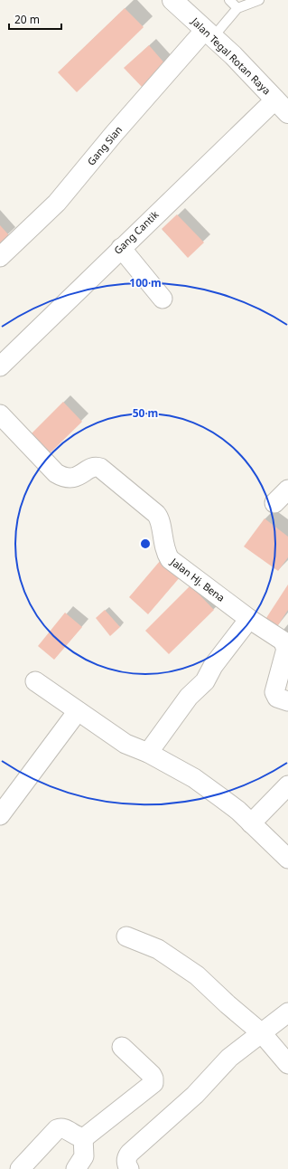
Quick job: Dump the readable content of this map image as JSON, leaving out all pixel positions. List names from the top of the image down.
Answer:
{
  "streets": {
    "main road": ["Jalan Tegal Rotan Raya"],
    "street": ["Gang Sian", "Gang Cantik", "Jalan Hj. Bena"]
  },
  "crossings": [
    ["Jalan Tegal Rotan Raya", "Gang Sian"],
    ["Jalan Tegal Rotan Raya", "Gang Cantik"]
  ],
  "scale_bar": "20 m",
  "rings": ["100 m", "50 m"]
}
